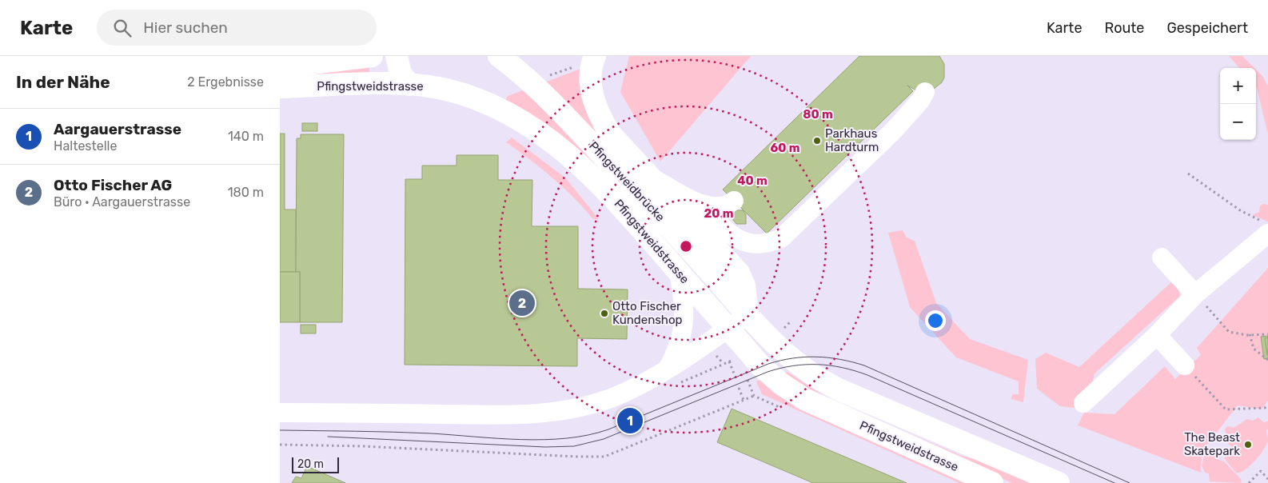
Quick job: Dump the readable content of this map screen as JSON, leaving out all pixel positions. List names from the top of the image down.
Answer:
{
  "streets": {
    "main road": ["Pfingstweidstrasse", "Pfingstweidbrücke"]
  },
  "crossings": [
    ["Pfingstweidstrasse", "Pfingstweidbrücke"]
  ],
  "places": ["Parkhaus Hardturm", "Otto Fischer Kundenshop", "The Beast Skatepark"],
  "scale_bar": "20 m",
  "page": {
    "header": "Karte",
    "search": "Hier suchen",
    "nav": ["Karte", "Route", "Gespeichert"],
    "heading": ["In der Nähe", "2 Ergebnisse"],
    "map_buttons": ["+", "−"],
    "list": [
      {
        "mark": "1",
        "name": "Aargauerstrasse",
        "note": "Haltestelle",
        "value": "140 m"
      },
      {
        "mark": "2",
        "name": "Otto Fischer AG",
        "note": "Büro · Aargauerstrasse",
        "value": "180 m"
      }
    ],
    "pins": ["2", "1"],
    "scale": "20 m"
  },
  "rings": [
    "80 m",
    "60 m",
    "40 m",
    "20 m"
  ]
}
